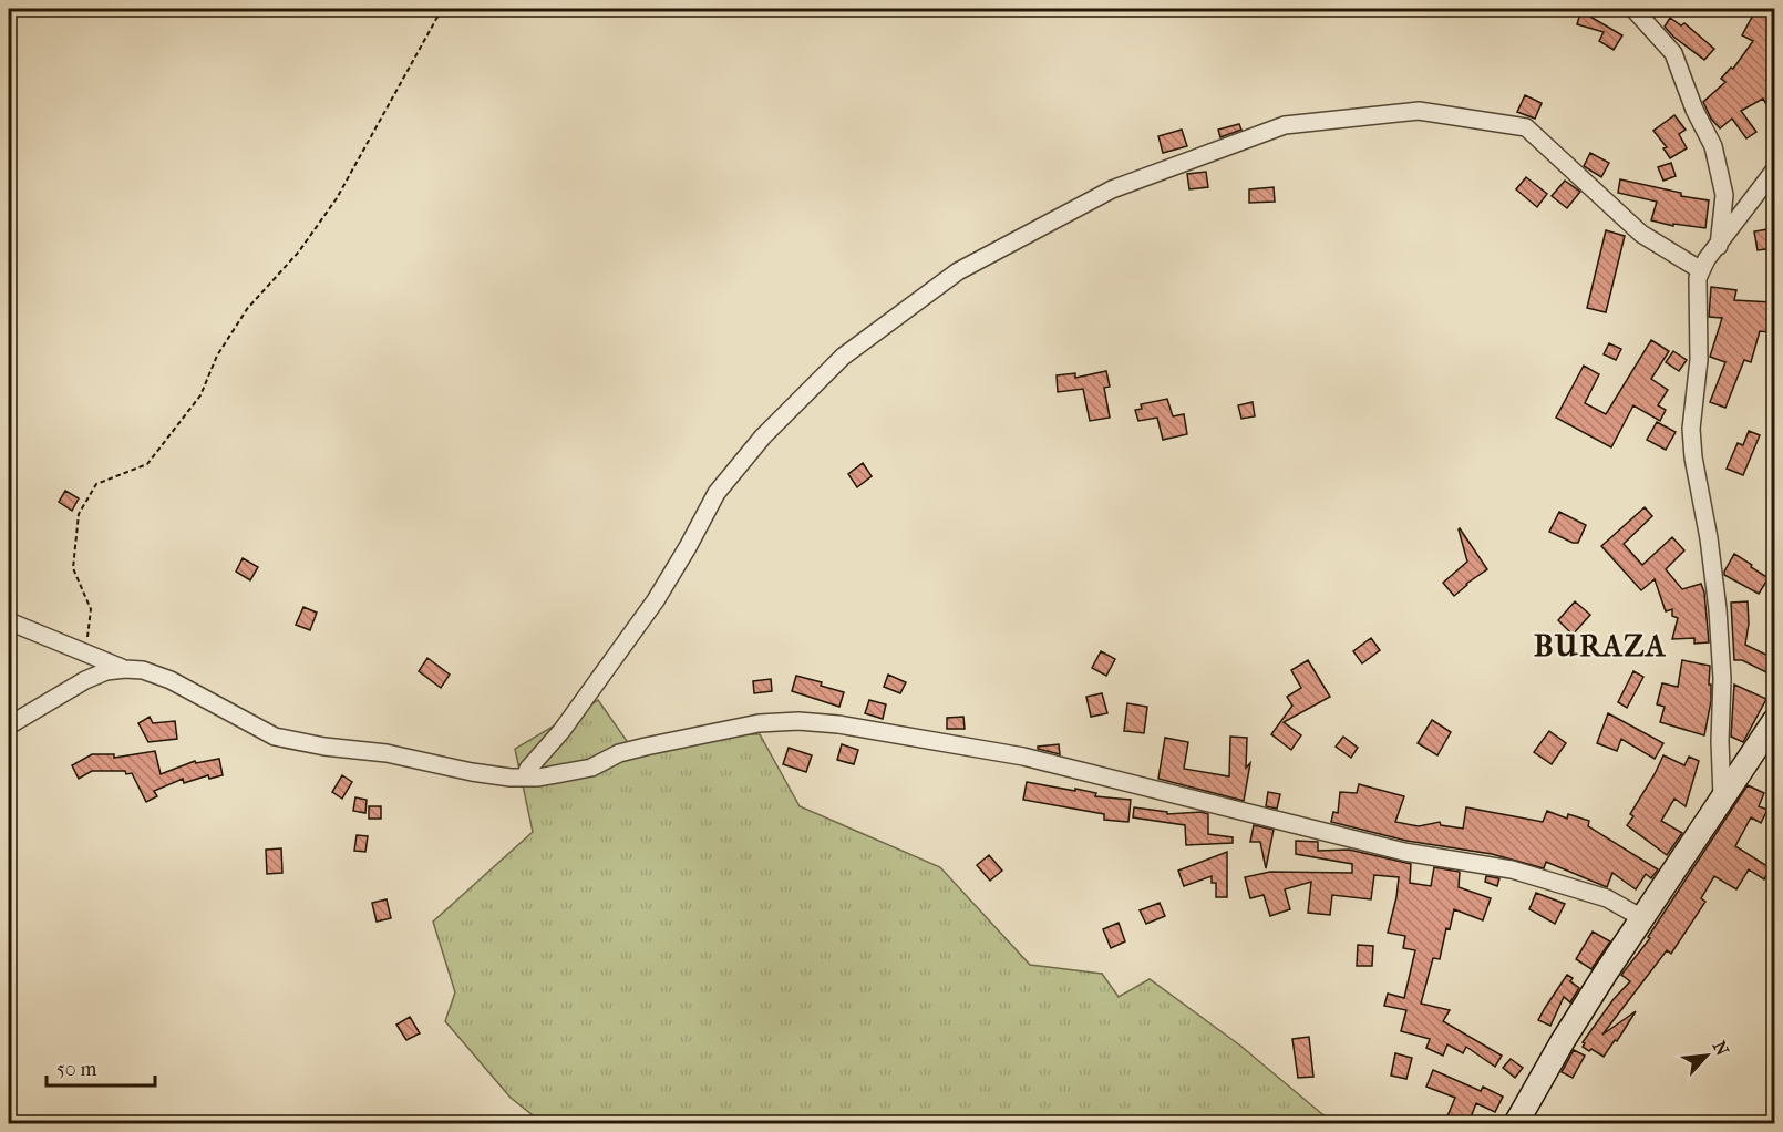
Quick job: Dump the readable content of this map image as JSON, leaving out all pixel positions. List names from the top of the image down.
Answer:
{
  "districts": ["BURAZA"],
  "scale_bar": "50 m",
  "north": "top right"
}
